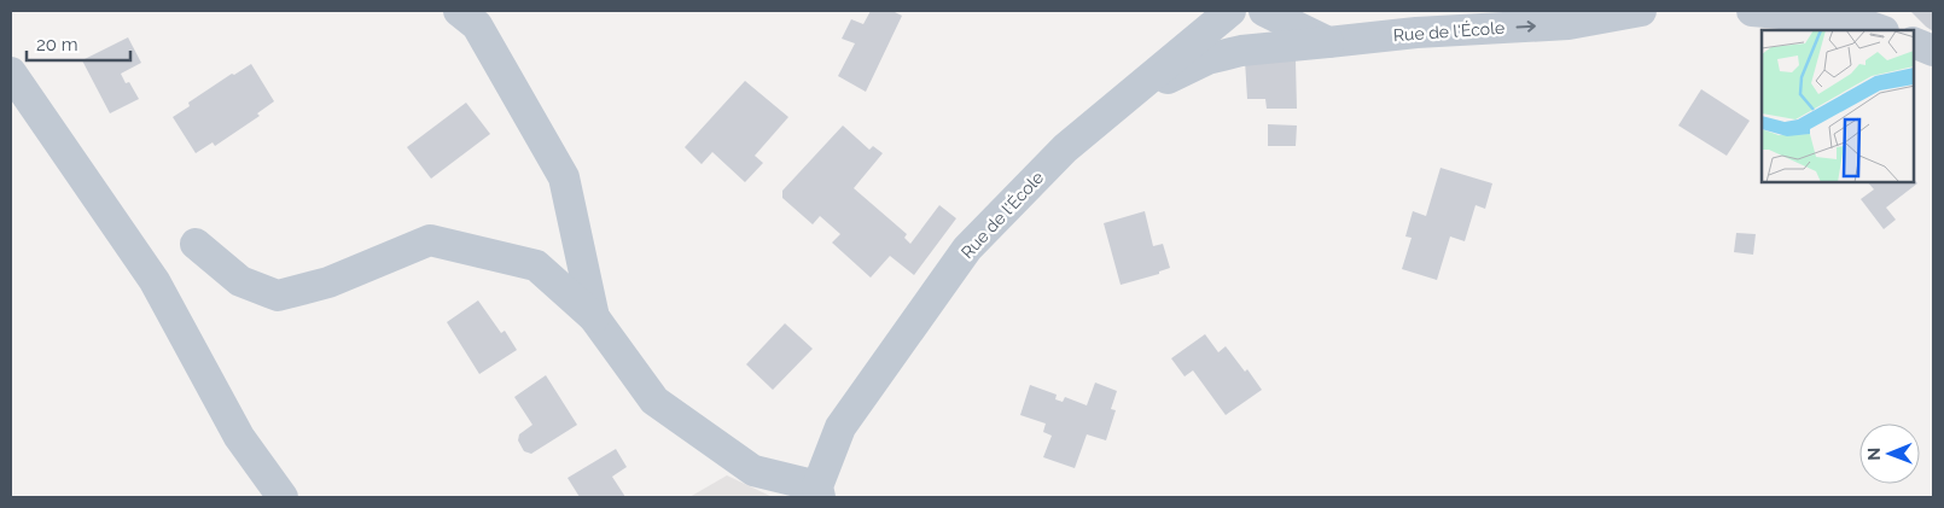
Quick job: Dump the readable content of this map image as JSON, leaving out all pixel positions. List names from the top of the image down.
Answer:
{
  "streets": {
    "street": ["Rue de l'École"]
  },
  "scale_bar": "20 m",
  "north": "left"
}
